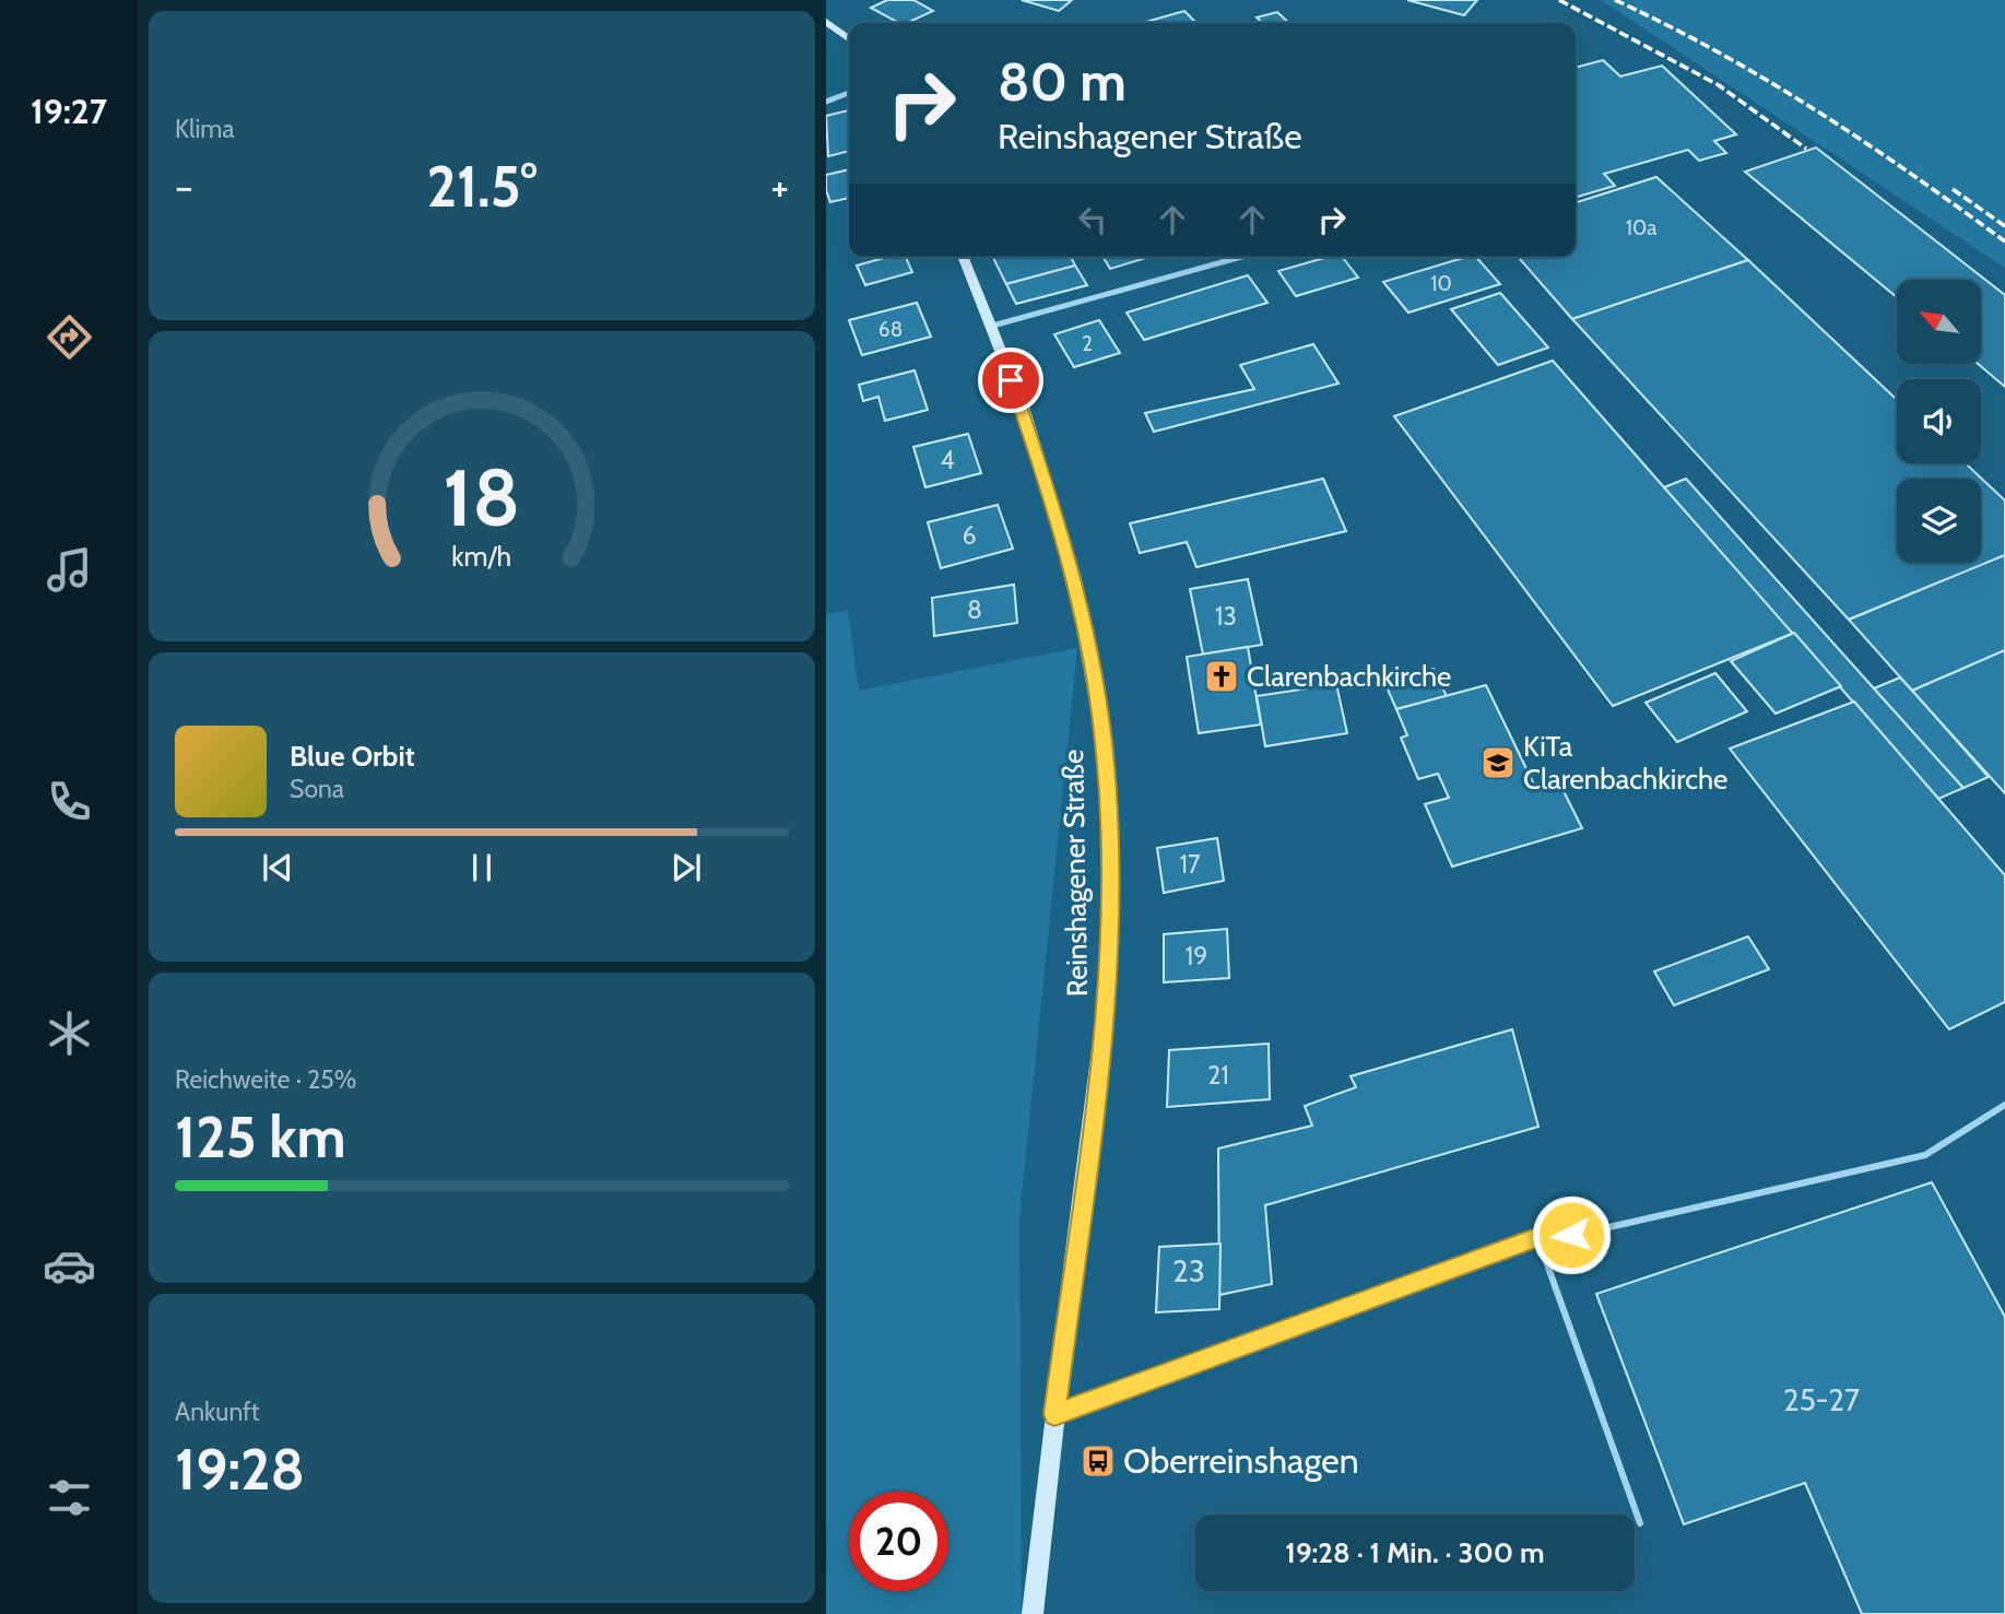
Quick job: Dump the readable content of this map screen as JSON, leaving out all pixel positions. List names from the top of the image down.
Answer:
{
  "streets": {
    "main road": ["Reinshagener Straße"]
  },
  "places": {
    "church": ["Clarenbachkirche"],
    "school or university": ["KiTa Clarenbachkirche"],
    "bus stop": ["Oberreinshagen"]
  },
  "house_numbers": [
    "10a",
    "10",
    "68",
    "2",
    "4",
    "6",
    "8",
    "13",
    "17",
    "19",
    "21",
    "23",
    "25-27"
  ],
  "north": "top left",
  "page": {
    "tabs": "19:27",
    "tile": [
      "Klima",
      ["Reichweite · 25%", "125 km"],
      ["Ankunft", "19:28"]
    ],
    "turn": ["80 m", "Reinshagener Straße"],
    "heat": ["−", "21.5°", "+"],
    "song": ["Blue Orbit", "Sona"],
    "limit": "20",
    "trip": "19:28 · 1 Min. · 300 m",
    "gauge": ["18", "km/h"]
  }
}
